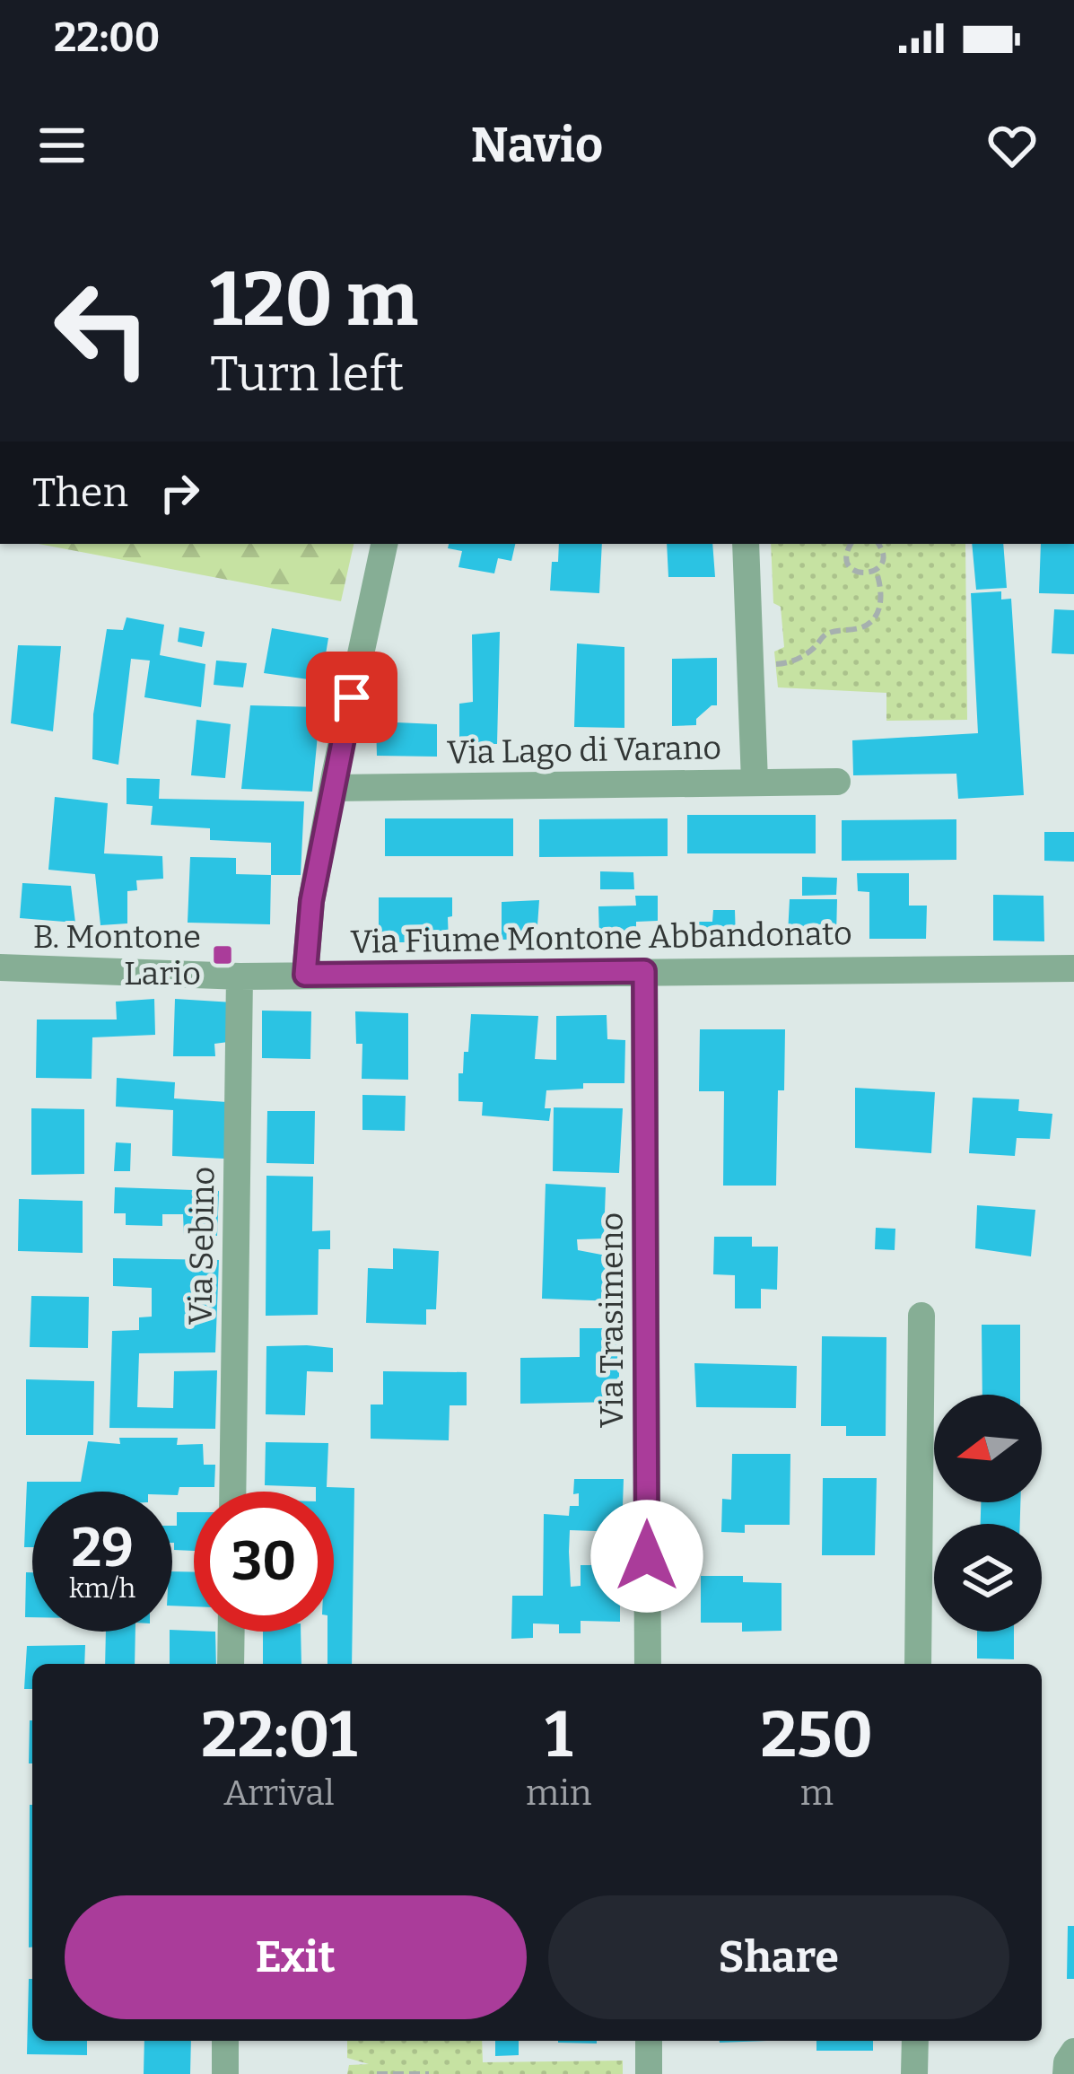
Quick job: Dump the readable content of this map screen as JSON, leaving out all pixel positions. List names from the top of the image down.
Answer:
{
  "streets": {
    "street": [
      "Via Lago di Varano",
      "Via Fiume Montone Abbandonato",
      "Via Sebino",
      "Via Trasimeno"
    ]
  },
  "crossings": [
    ["Via Fiume Montone Abbandonato", "Via Sebino"],
    ["Via Fiume Montone Abbandonato", "Via Trasimeno"]
  ],
  "places": {
    "transit": ["B. Montone Lario"]
  },
  "north": "left",
  "page": {
    "status": "22:00",
    "header": "Navio",
    "turn": ["120 m", "Turn left"],
    "then": "Then",
    "speed": "29 km/h",
    "limit": "30",
    "eta": [
      "22:01",
      "Arrival",
      "1",
      "min",
      "250",
      "m"
    ],
    "buttons": ["Exit", "Share"]
  }
}
